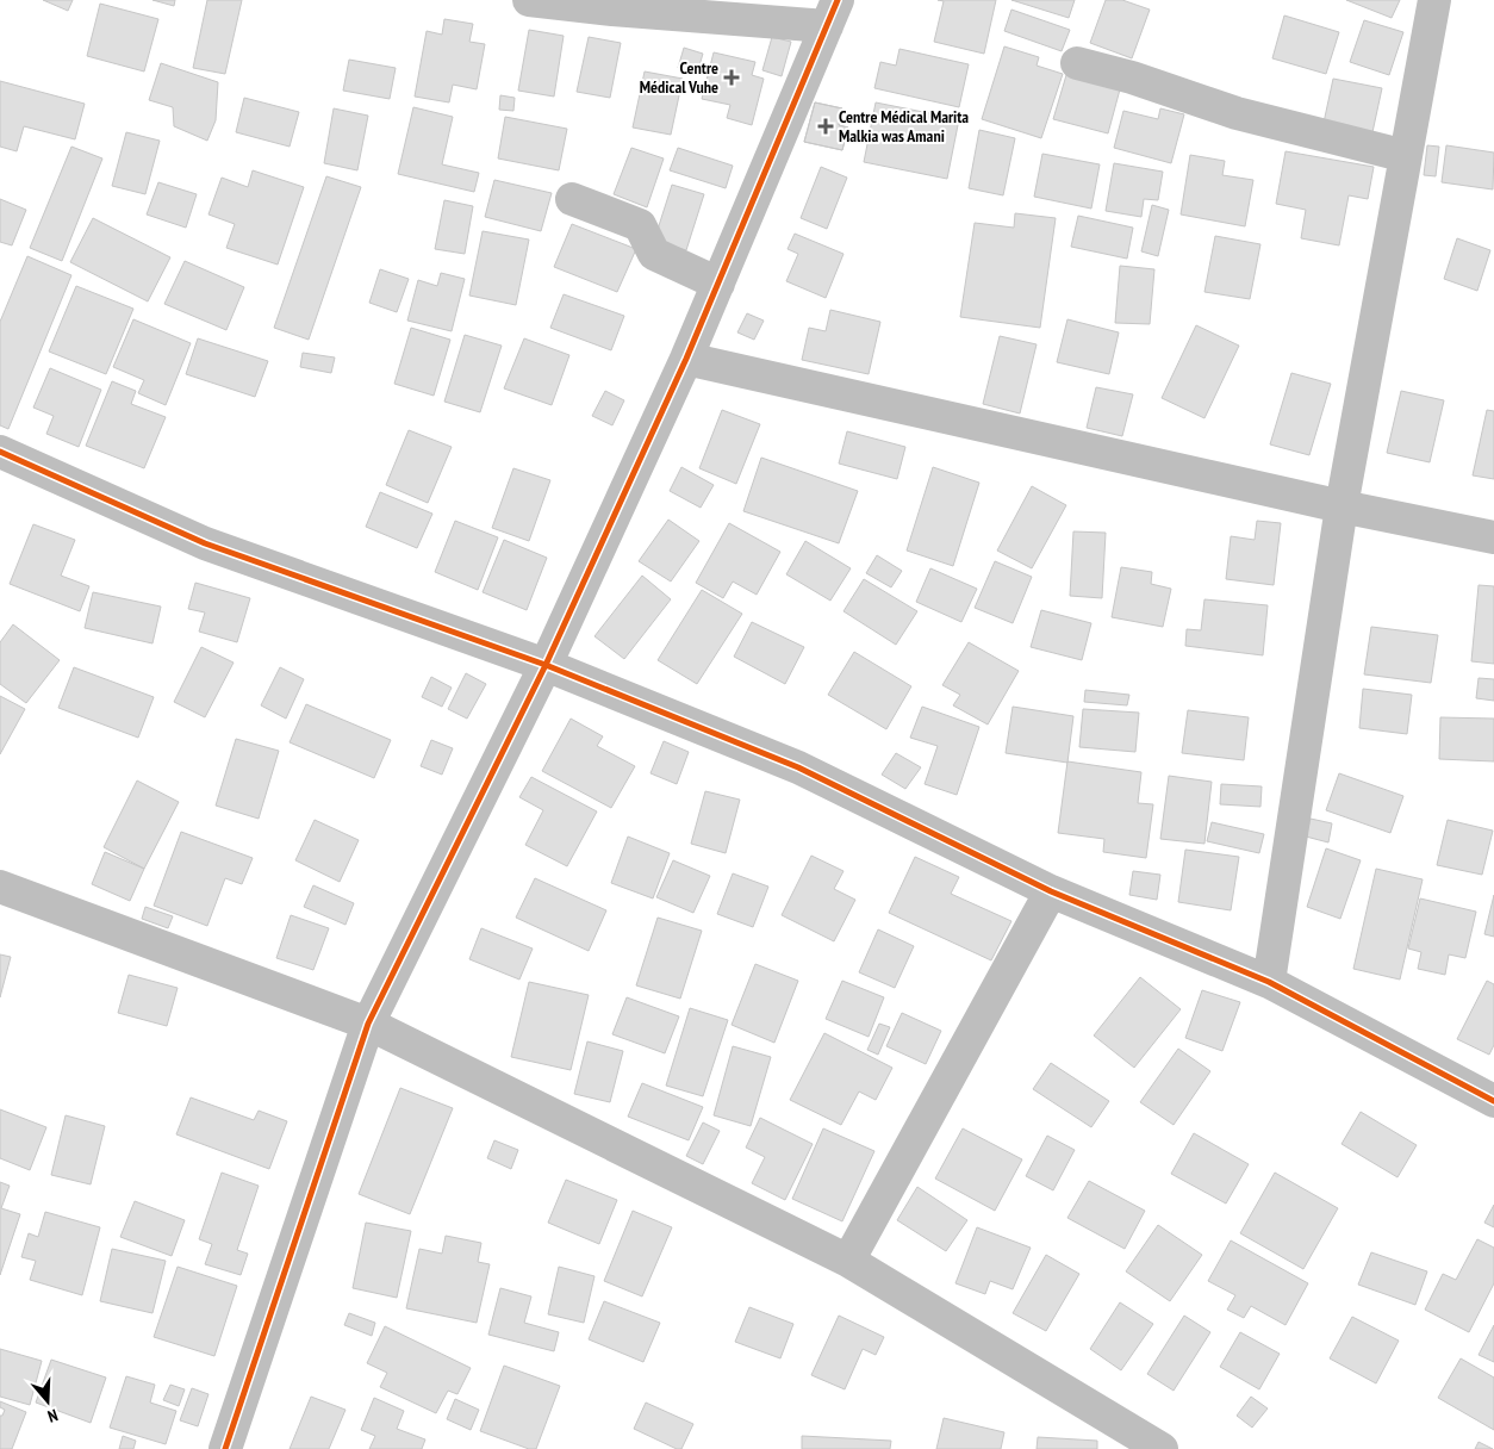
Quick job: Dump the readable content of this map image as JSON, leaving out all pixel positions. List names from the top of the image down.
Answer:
{
  "places": {
    "health": ["Centre Médical Vuhe", "Centre Médical Marita Malkia was Amani"]
  },
  "north": "bottom"
}
